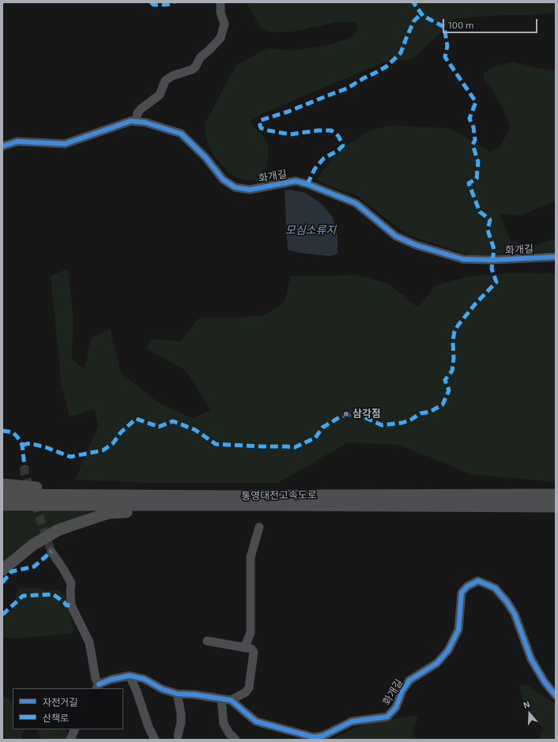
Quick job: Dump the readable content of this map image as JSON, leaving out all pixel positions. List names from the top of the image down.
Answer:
{
  "streets": {
    "highway": ["통영대전고속도로"],
    "street": ["화개길"]
  },
  "water": ["모심소류지"],
  "places": ["삼각점"],
  "legend": ["자전거길", "산책로"],
  "scale_bar": "100 m",
  "north": "top"
}
